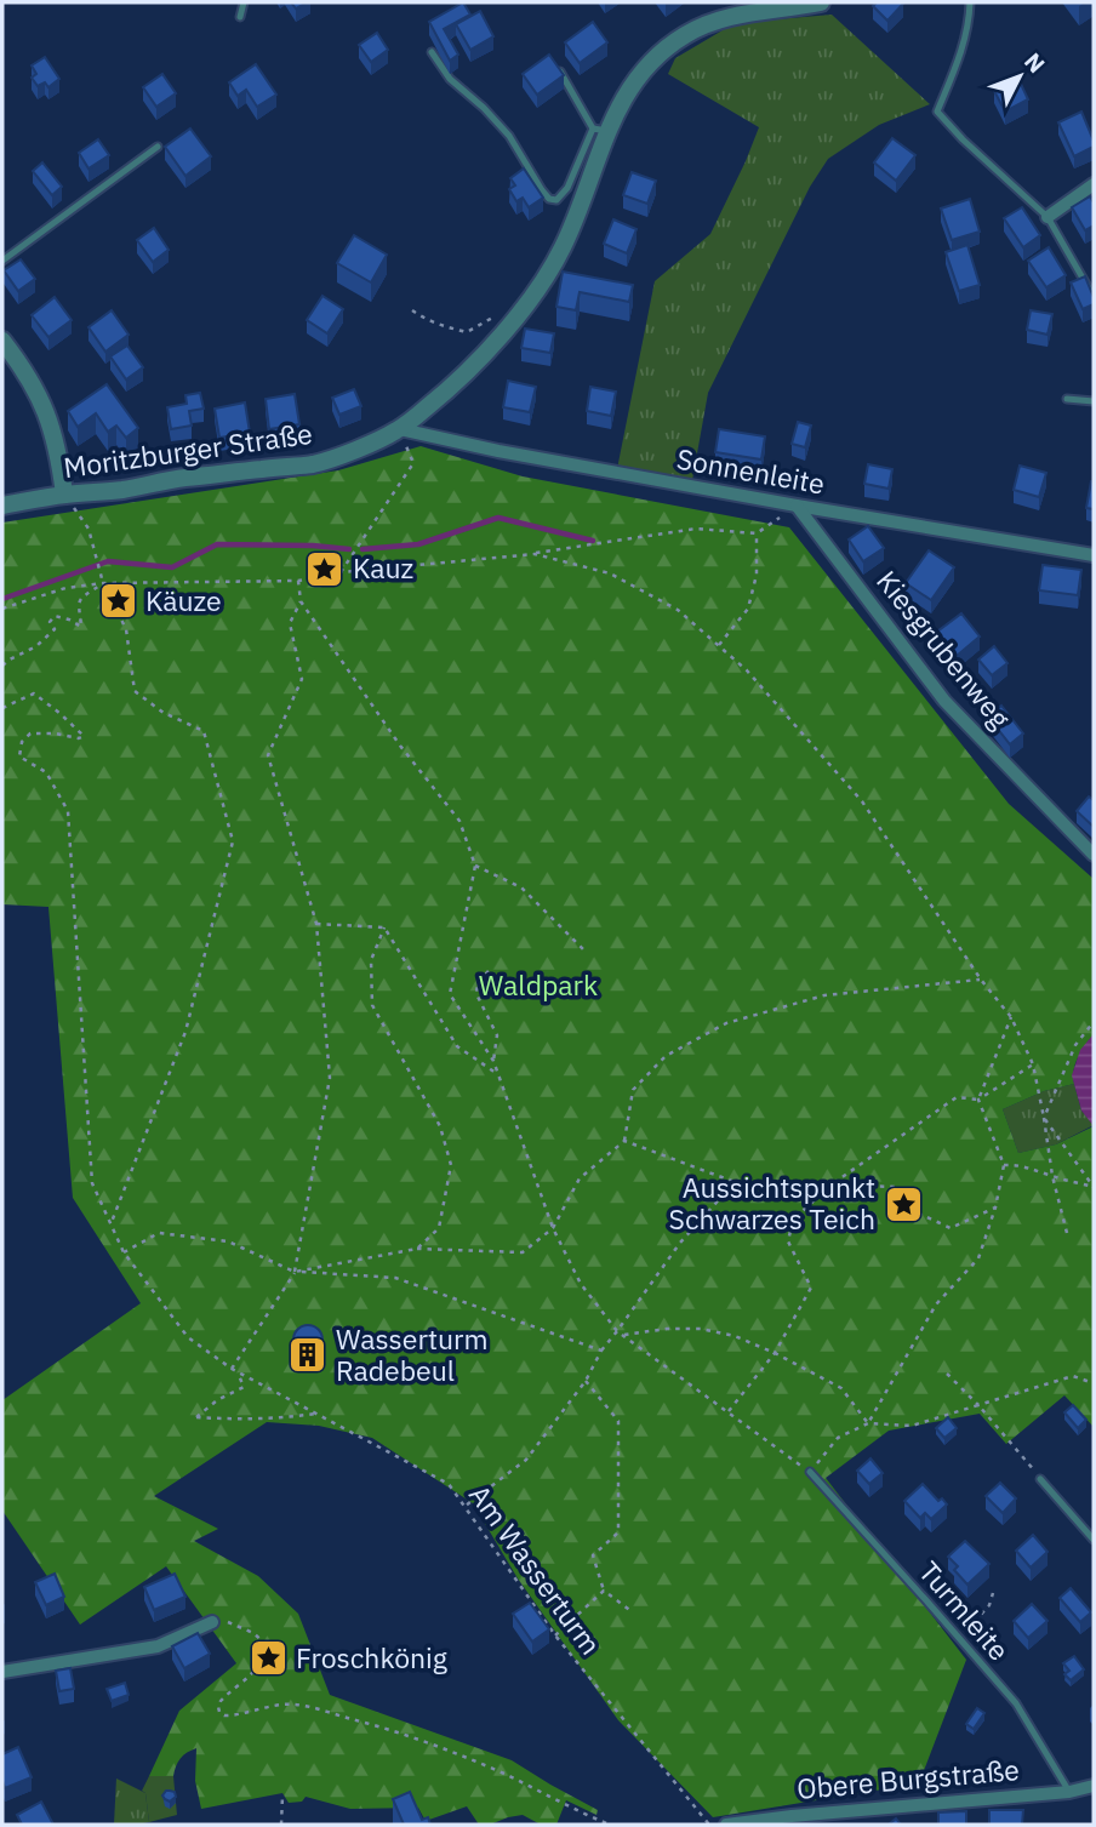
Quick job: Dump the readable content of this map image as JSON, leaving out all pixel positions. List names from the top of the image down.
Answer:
{
  "streets": {
    "street": [
      "Moritzburger Straße",
      "Sonnenleite",
      "Kiesgrubenweg",
      "Obere Burgstraße"
    ],
    "lane": ["Turmleite"],
    "path": ["Am Wasserturm"]
  },
  "crossings": [
    ["Moritzburger Straße", "Sonnenleite"],
    ["Sonnenleite", "Kiesgrubenweg"],
    ["Turmleite", "Obere Burgstraße"]
  ],
  "parks": ["Waldpark"],
  "places": {
    "place": [
      "Kauz",
      "Käuze",
      "Aussichtspunkt Schwarzes Teich",
      "Froschkönig"
    ],
    "building": ["Wasserturm Radebeul"]
  },
  "north": "top right"
}
